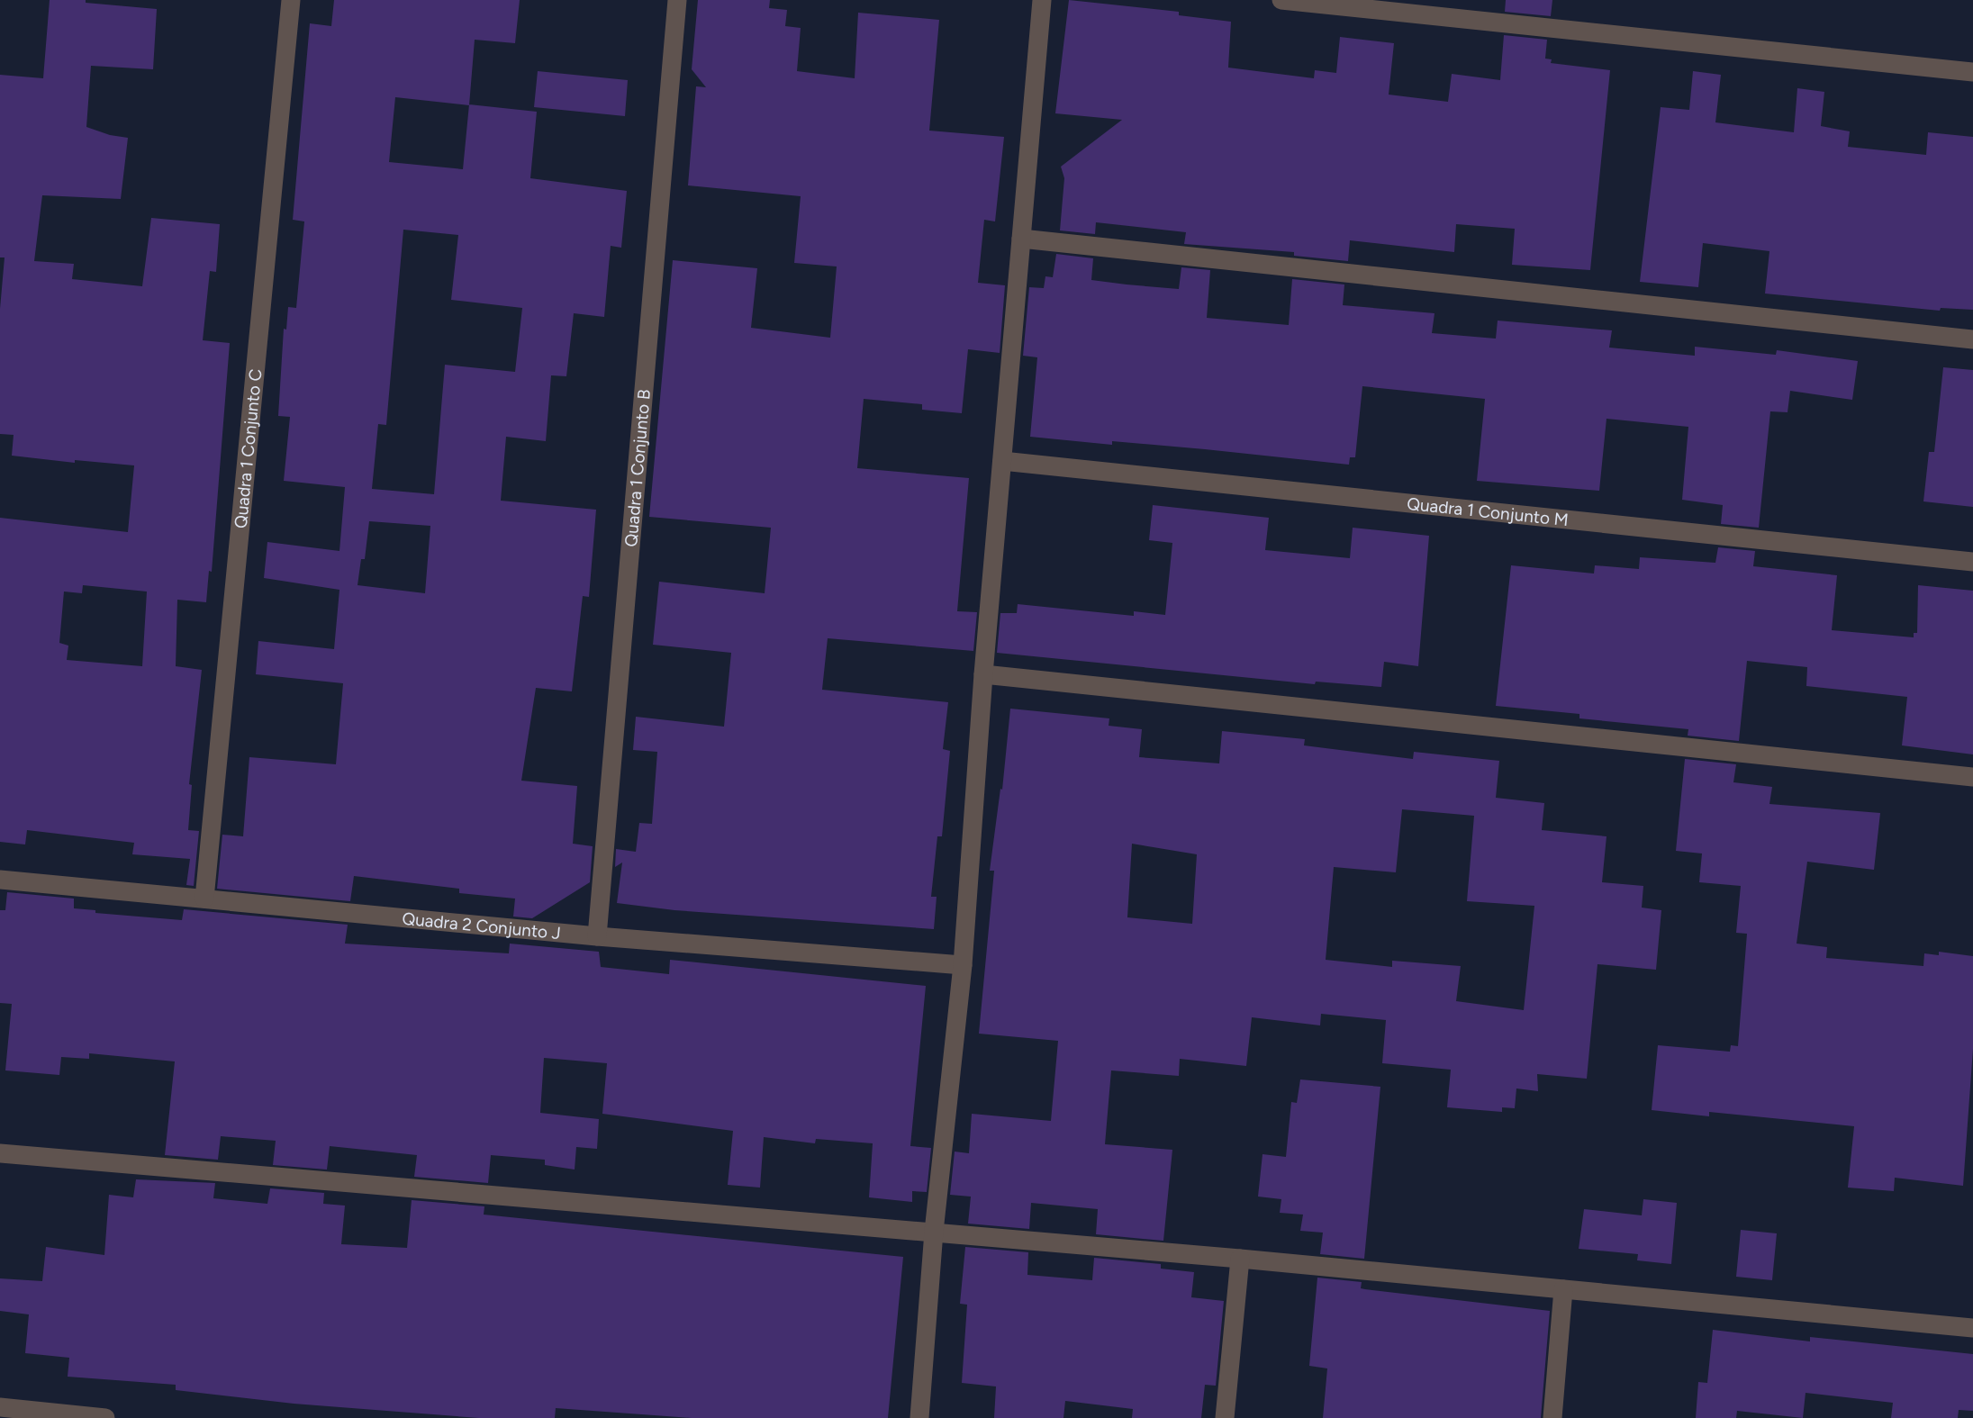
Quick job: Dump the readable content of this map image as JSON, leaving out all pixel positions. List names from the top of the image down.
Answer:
{
  "streets": {
    "street": [
      "Quadra 1 Conjunto C",
      "Quadra 1 Conjunto B",
      "Quadra 1 Conjunto M",
      "Quadra 2 Conjunto J"
    ]
  },
  "crossings": [
    ["Quadra 1 Conjunto C", "Quadra 2 Conjunto J"],
    ["Quadra 1 Conjunto B", "Quadra 2 Conjunto J"]
  ]
}
